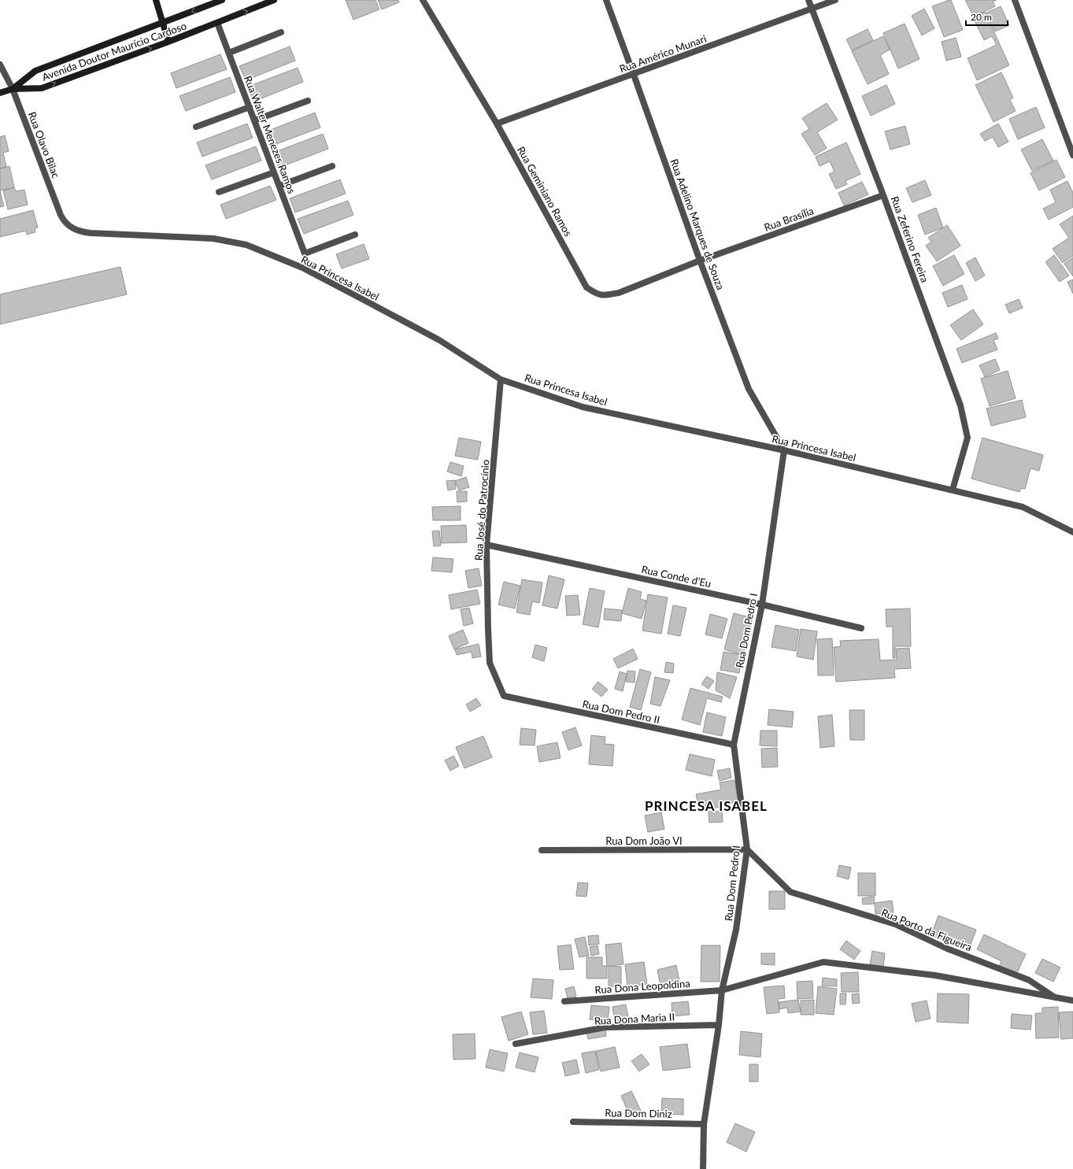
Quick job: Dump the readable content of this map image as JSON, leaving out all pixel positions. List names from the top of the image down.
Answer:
{
  "streets": {
    "street": [
      "Avenida Doutor Maurício Cardoso",
      "Rua Américo Munari",
      "Rua Walter Menezes Ramos",
      "Rua Olavo Bilac",
      "Rua Geminiano Ramos",
      "Rua Brasília",
      "Rua Adelino Marques de Souza",
      "Rua Zeferino Fereira",
      "Rua Princesa Isabel",
      "Rua José do Patrocínio",
      "Rua Conde d'Eu",
      "Rua Dom Pedro I",
      "Rua Dom Pedro II",
      "Rua Dom João VI",
      "Rua Porto da Figueira",
      "Rua Dona Leopoldina",
      "Rua Dona Maria II",
      "Rua Dom Diniz"
    ]
  },
  "crossings": [
    ["Avenida Doutor Maurício Cardoso", "Rua Walter Menezes Ramos"],
    ["Avenida Doutor Maurício Cardoso", "Rua Olavo Bilac"],
    ["Rua Américo Munari", "Rua Geminiano Ramos"],
    ["Rua Américo Munari", "Rua Adelino Marques de Souza"],
    ["Rua Américo Munari", "Rua Zeferino Fereira"],
    ["Rua Olavo Bilac", "Rua Princesa Isabel"],
    ["Rua Geminiano Ramos", "Rua Brasília"],
    ["Rua Geminiano Ramos", "Rua Adelino Marques de Souza"],
    ["Rua Brasília", "Rua Adelino Marques de Souza"],
    ["Rua Brasília", "Rua Zeferino Fereira"],
    ["Rua Adelino Marques de Souza", "Rua Princesa Isabel"],
    ["Rua Adelino Marques de Souza", "Rua Dom Pedro I"],
    ["Rua Zeferino Fereira", "Rua Princesa Isabel"],
    ["Rua Princesa Isabel", "Rua José do Patrocínio"],
    ["Rua Princesa Isabel", "Rua Dom Pedro I"],
    ["Rua José do Patrocínio", "Rua Conde d'Eu"],
    ["Rua José do Patrocínio", "Rua Dom Pedro II"],
    ["Rua Conde d'Eu", "Rua Dom Pedro I"],
    ["Rua Dom Pedro I", "Rua Dom Pedro II"],
    ["Rua Dom Pedro I", "Rua Dom João VI"],
    ["Rua Dom Pedro I", "Rua Porto da Figueira"],
    ["Rua Dom Pedro I", "Rua Dona Leopoldina"],
    ["Rua Dom Pedro I", "Rua Dona Maria II"],
    ["Rua Dom Pedro I", "Rua Dom Diniz"],
    ["Rua Dom João VI", "Rua Porto da Figueira"],
    ["Rua Porto da Figueira", "Rua Dona Leopoldina"]
  ],
  "districts": ["PRINCESA ISABEL"],
  "scale_bar": "20 m"
}
